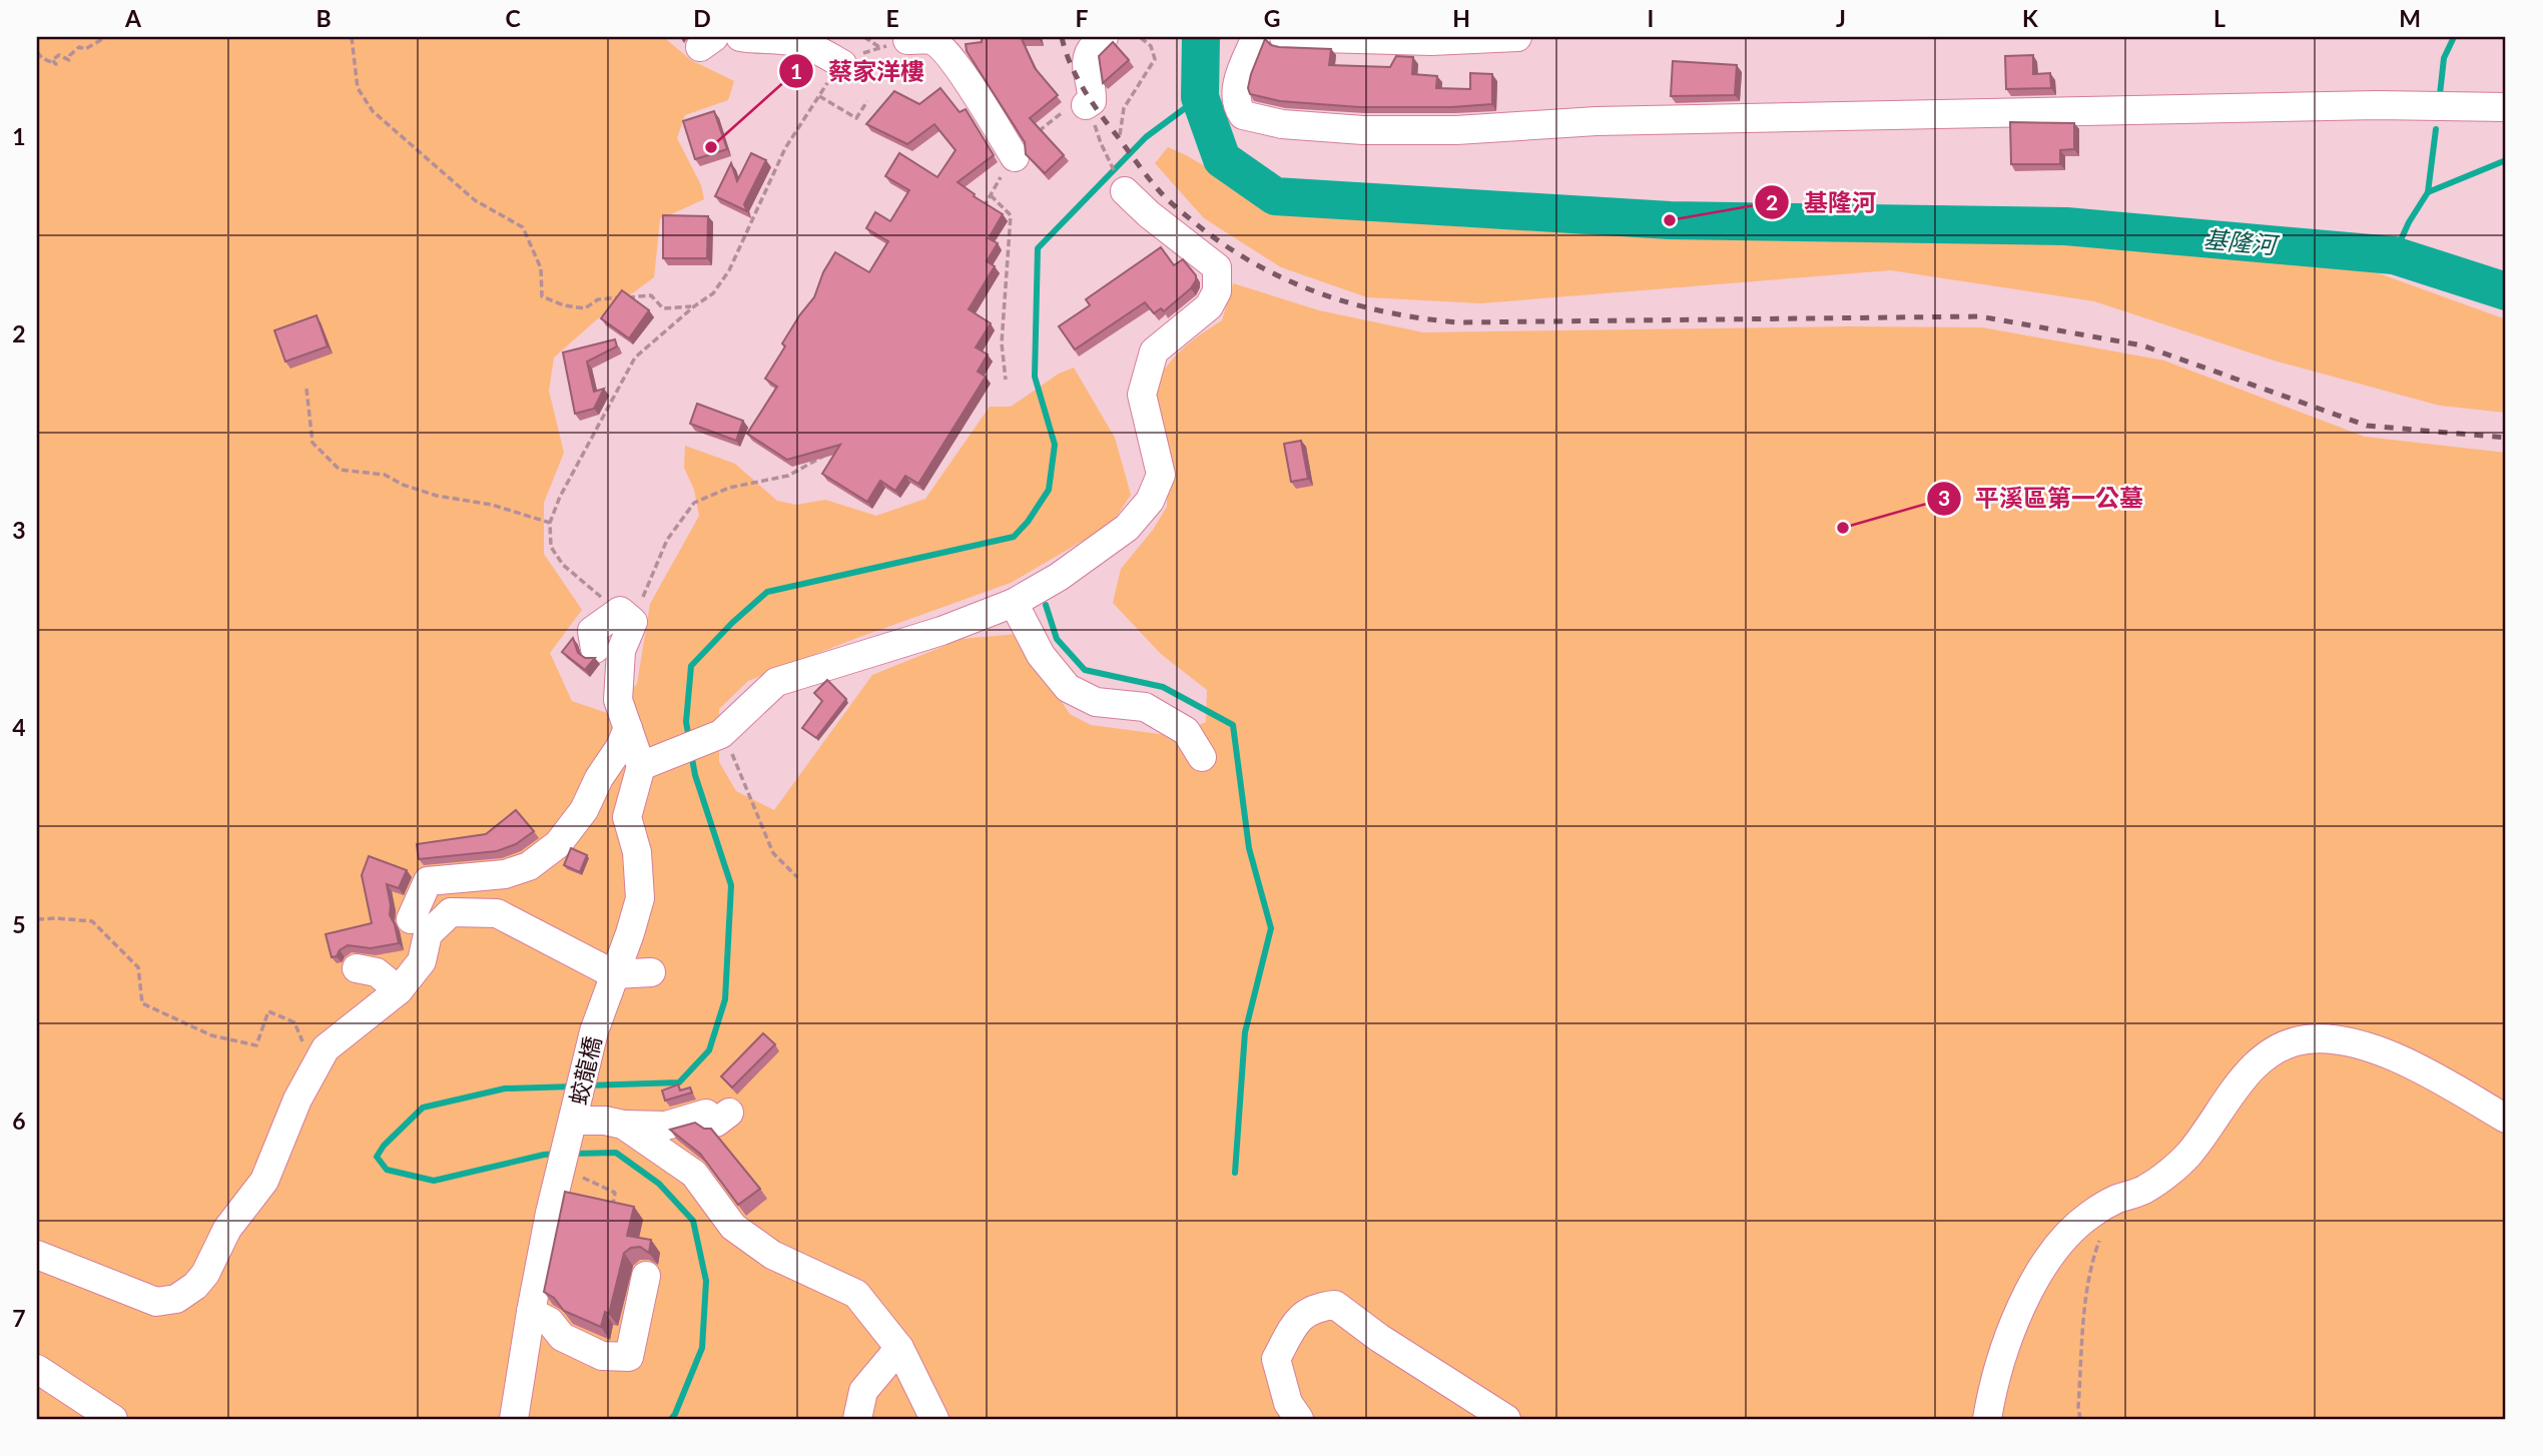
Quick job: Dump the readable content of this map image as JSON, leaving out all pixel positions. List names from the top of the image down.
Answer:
{
  "streets": {
    "street": ["蛟龍橋"]
  },
  "water": ["基隆河"],
  "places": ["蔡家洋樓", "基隆河", "平溪區第一公墓"],
  "grid": {
    "columns": [
      "A",
      "B",
      "C",
      "D",
      "E",
      "F",
      "G",
      "H",
      "I",
      "J",
      "K",
      "L",
      "M"
    ],
    "rows": [
      "1",
      "2",
      "3",
      "4",
      "5",
      "6",
      "7"
    ]
  }
}
